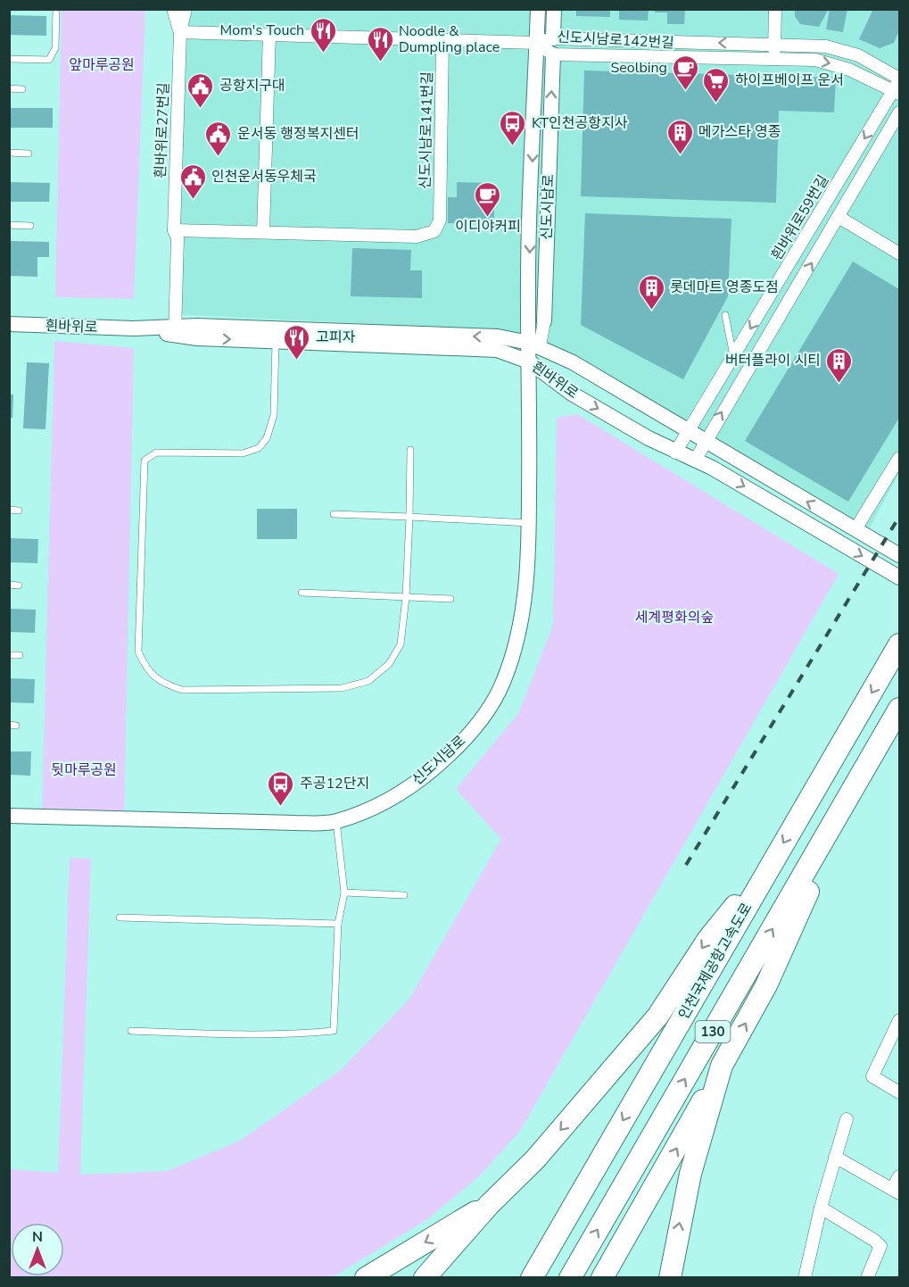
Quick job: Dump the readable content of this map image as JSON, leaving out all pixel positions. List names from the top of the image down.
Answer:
{
  "streets": {
    "highway": ["인천국제공항고속도로", "130"],
    "street": [
      "신도시남로142번길",
      "흰바위로27번길",
      "신도시남로141번길",
      "신도시남로",
      "흰바위로59번길",
      "흰바위로"
    ]
  },
  "crossings": [
    ["신도시남로142번길", "신도시남로"],
    ["신도시남로142번길", "흰바위로59번길"],
    ["흰바위로27번길", "흰바위로"],
    ["신도시남로", "흰바위로"],
    ["흰바위로59번길", "흰바위로"]
  ],
  "parks": ["앞마루공원", "세계평화의숲", "뒷마루공원"],
  "places": {
    "restaurant": ["Mom's Touch", "Noodle & Dumpling place", "고피자"],
    "cafe": ["Seolbing", "이디야커피"],
    "supermarket": ["하이프베이프 운서"],
    "public building": ["공항지구대", "운서동 행정복지센터", "인천운서동우체국"],
    "bus stop": ["KT인천공항지사", "주공12단지"],
    "building": ["메가스타 영종", "롯데마트 영종도점", "버터플라이 시티"]
  },
  "north": "top"
}
